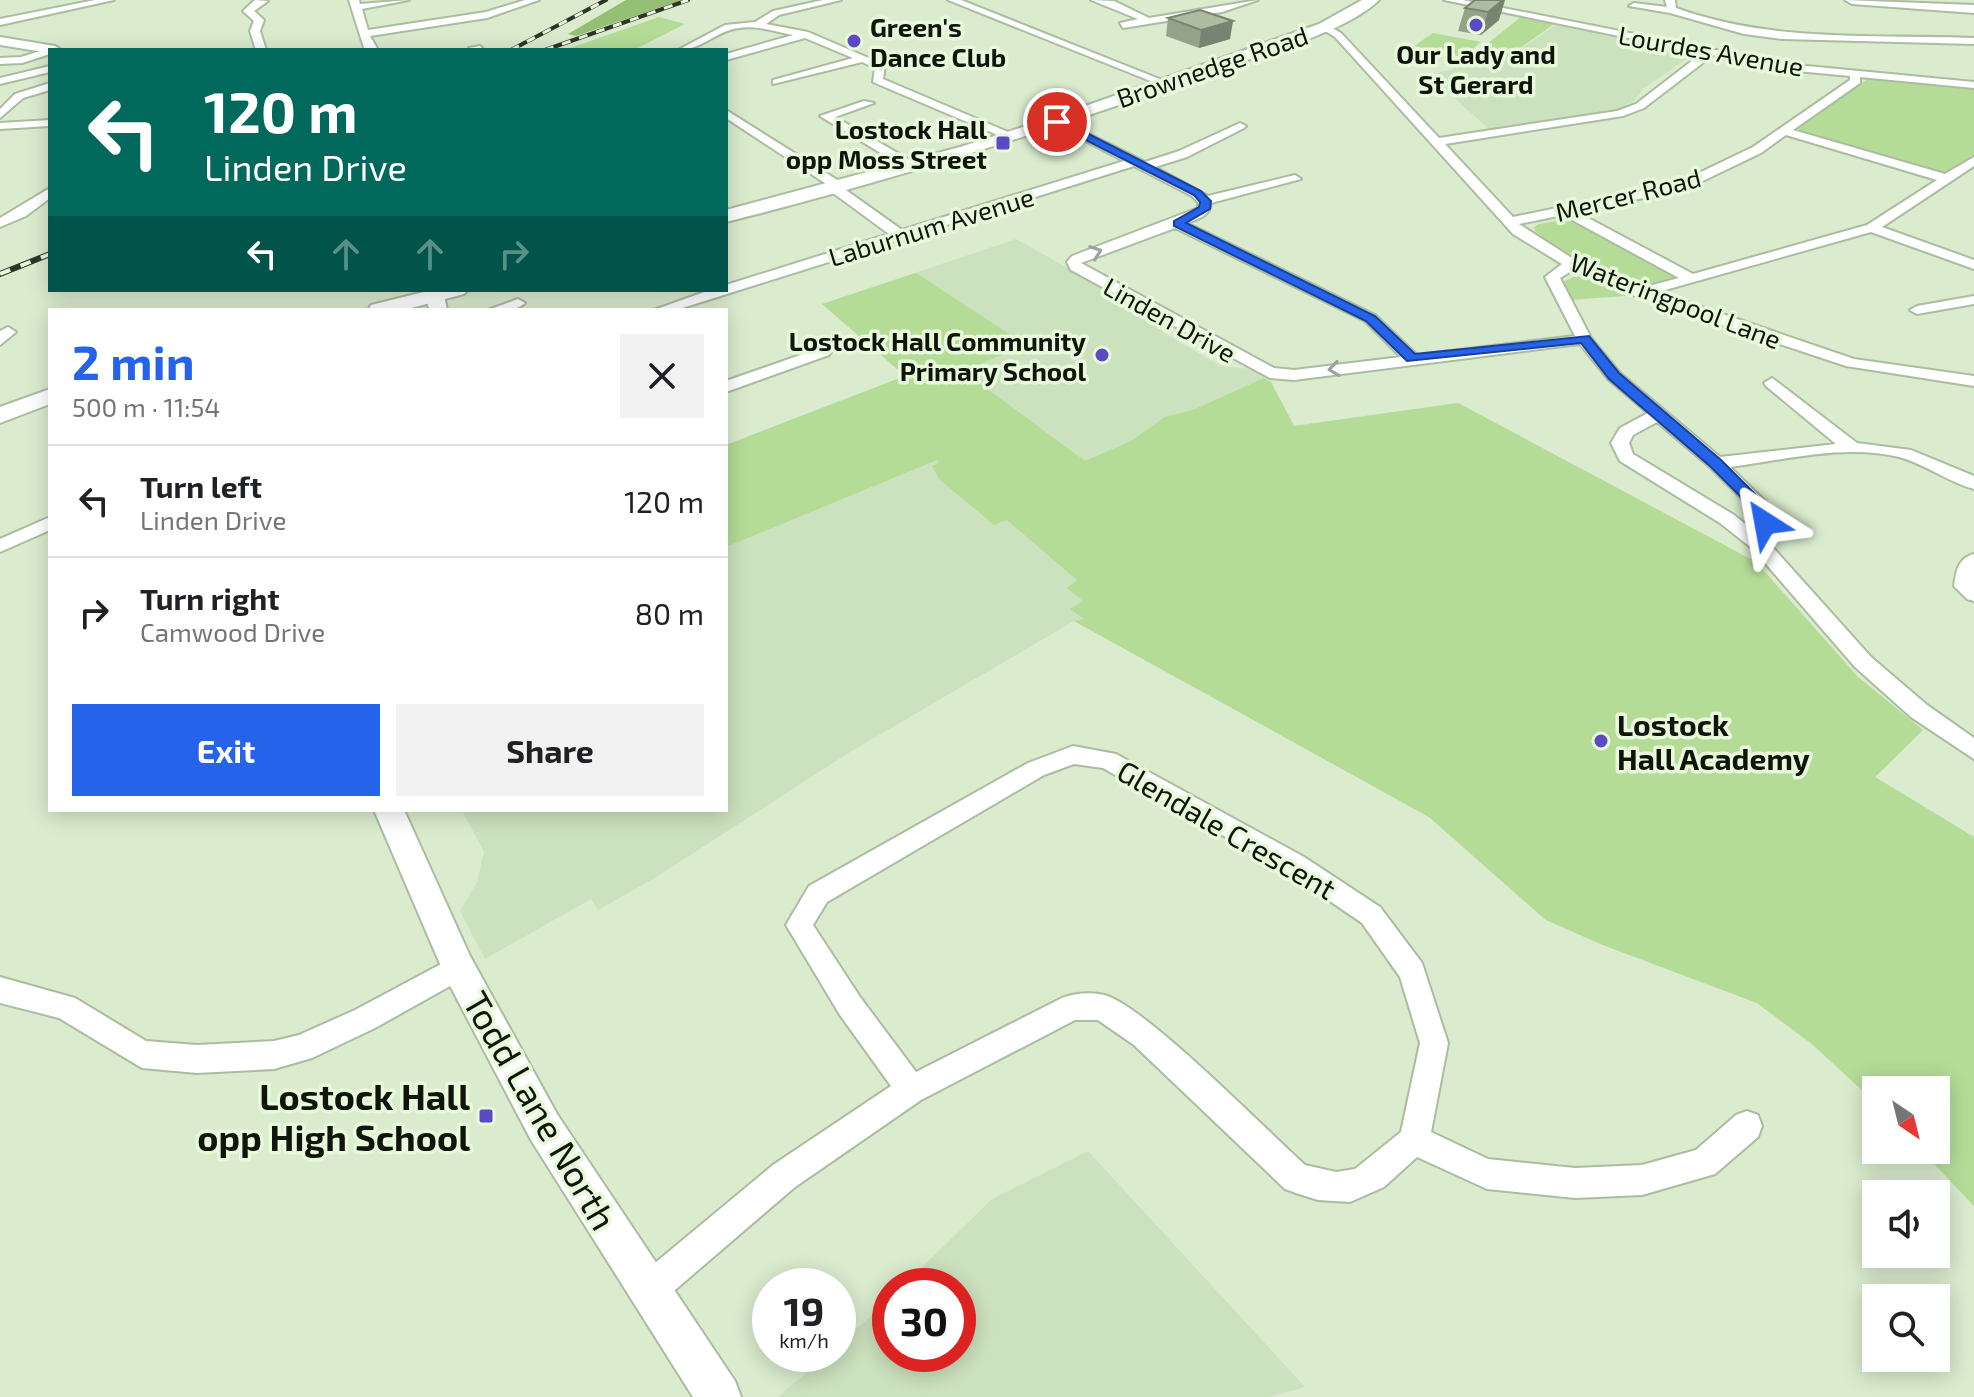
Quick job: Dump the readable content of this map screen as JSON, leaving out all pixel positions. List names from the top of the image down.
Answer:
{
  "streets": {
    "main road": ["Brownedge Road"],
    "street": [
      "Lourdes Avenue",
      "Mercer Road",
      "Laburnum Avenue",
      "Wateringpool Lane",
      "Linden Drive",
      "Glendale Crescent",
      "Todd Lane North"
    ]
  },
  "crossings": [
    ["Lourdes Avenue", "Mercer Road"],
    ["Brownedge Road", "Wateringpool Lane"],
    ["Mercer Road", "Wateringpool Lane"]
  ],
  "places": {
    "other": [
      "Our Lady and St Gerard",
      "Green's Dance Club",
      "Lostock Hall Community Primary School",
      "Lostock Hall Academy"
    ],
    "transit": ["Lostock Hall opp Moss Street", "Lostock Hall opp High School"]
  },
  "north": "bottom right",
  "page": {
    "turn": ["120 m", "Linden Drive"],
    "heading": ["2 min", "500 m · 11:54"],
    "list": [
      {
        "name": "Turn left",
        "note": "Linden Drive",
        "value": "120 m"
      },
      {
        "name": "Turn right",
        "note": "Camwood Drive",
        "value": "80 m"
      }
    ],
    "buttons": ["Exit", "Share"],
    "speed": "19 km/h",
    "limit": "30"
  }
}
